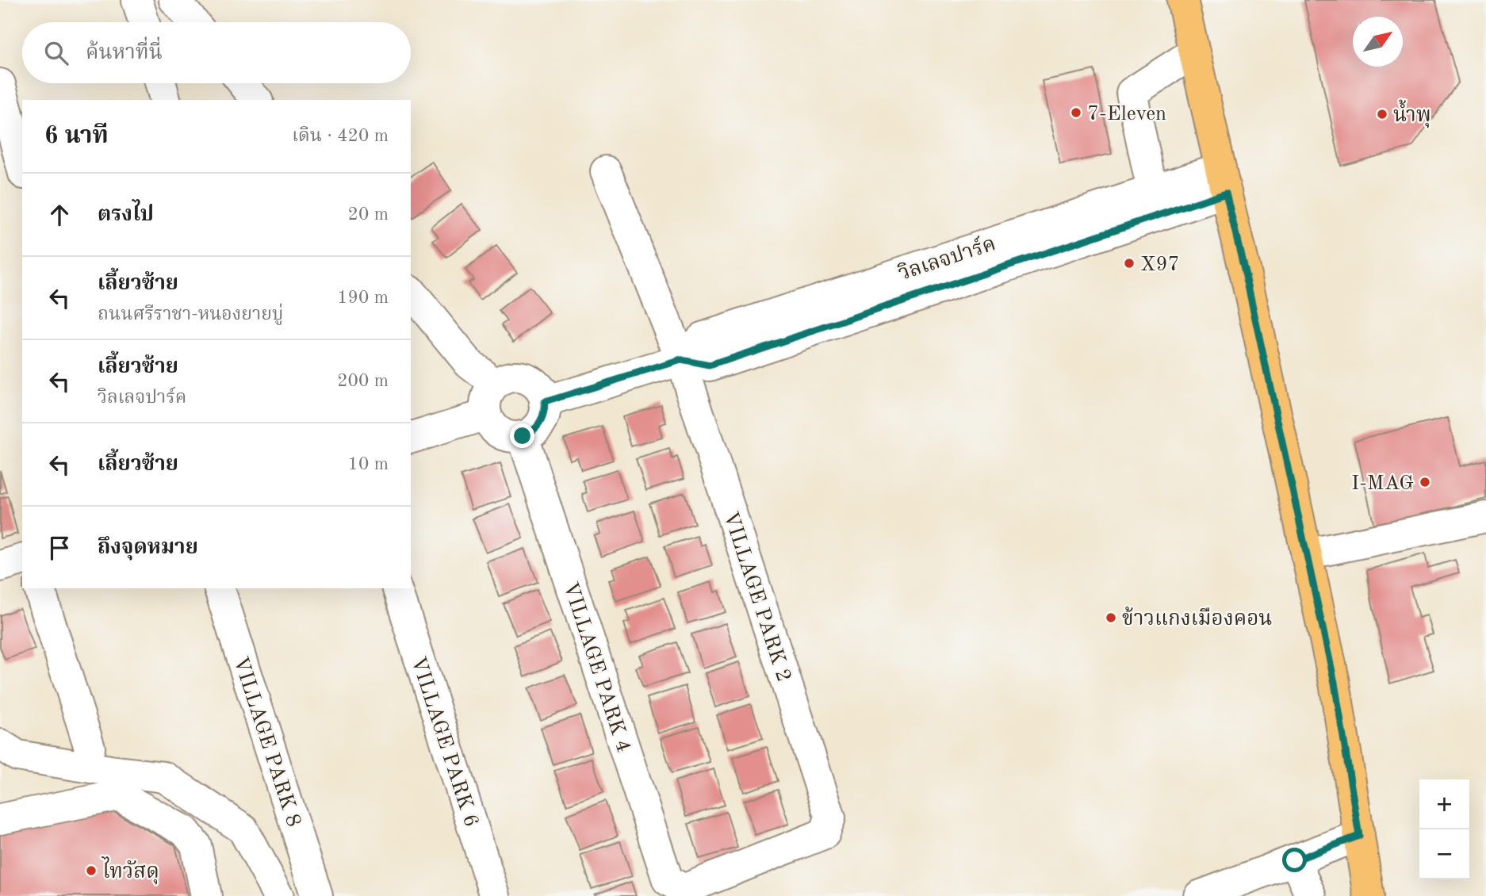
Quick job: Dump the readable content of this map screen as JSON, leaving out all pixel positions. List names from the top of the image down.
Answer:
{
  "streets": {
    "street": [
      "วิลเลจปาร์ค",
      "VILLAGE PARK 2",
      "VILLAGE PARK 4",
      "VILLAGE PARK 8",
      "VILLAGE PARK 6"
    ]
  },
  "crossings": [
    ["วิลเลจปาร์ค", "VILLAGE PARK 2"],
    ["วิลเลจปาร์ค", "VILLAGE PARK 4"],
    ["VILLAGE PARK 2", "VILLAGE PARK 4"]
  ],
  "places": [
    "7-Eleven",
    "น้ำพุ",
    "X97",
    "I-MAG",
    "ข้าวแกงเมืองคอน",
    "ไทวัสดุ"
  ],
  "north": "top right",
  "page": {
    "search": "ค้นหาที่นี่",
    "heading": ["6 นาที", "เดิน · 420 m"],
    "list": [
      ["ตรงไป", "20 m"],
      ["เลี้ยวซ้าย", "ถนนศรีราชา-หนองยายบู่", "190 m"],
      ["เลี้ยวซ้าย", "วิลเลจปาร์ค", "200 m"],
      ["เลี้ยวซ้าย", "10 m"],
      "ถึงจุดหมาย"
    ],
    "map_buttons": ["+", "−"]
  }
}
